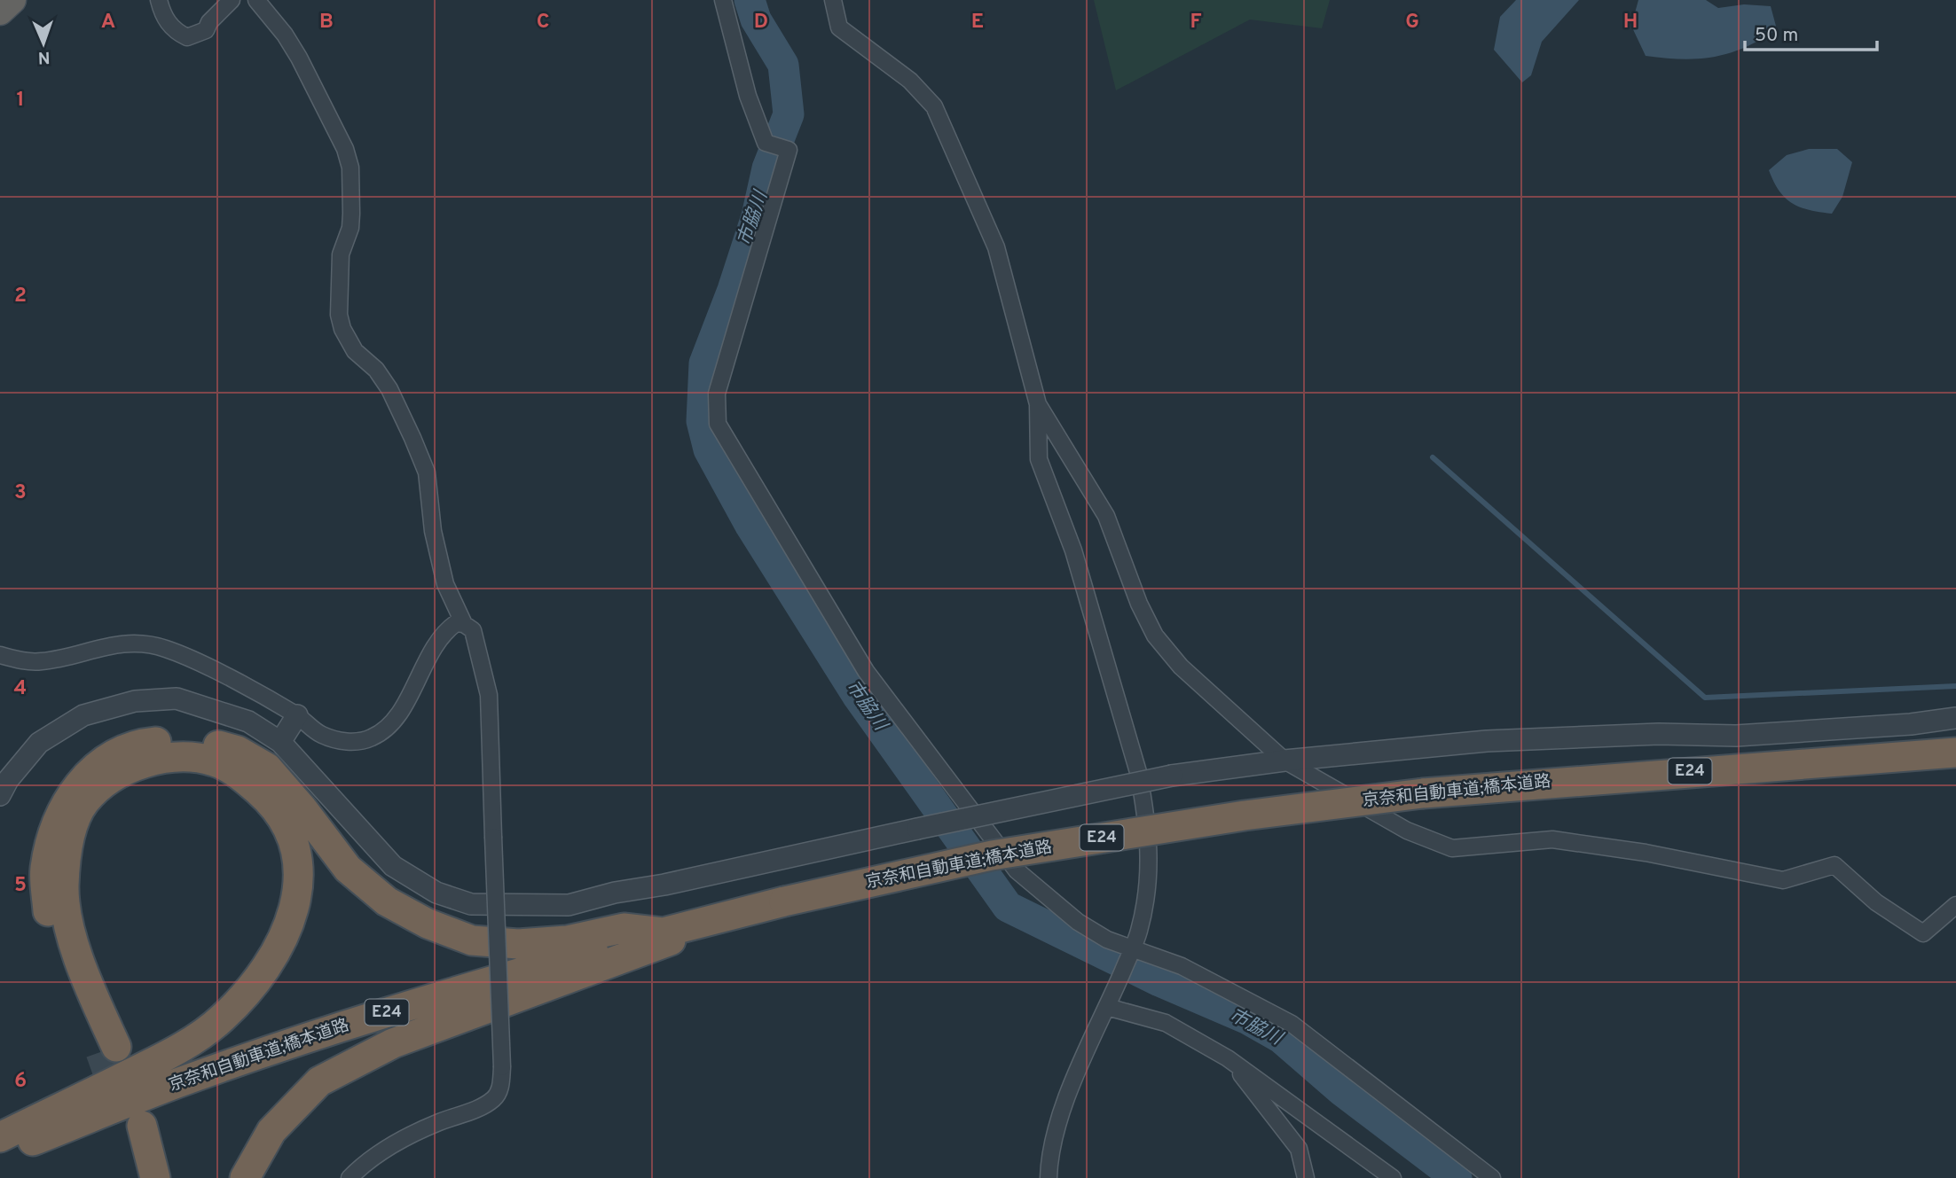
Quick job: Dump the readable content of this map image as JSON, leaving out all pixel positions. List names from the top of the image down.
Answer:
{
  "streets": {
    "highway": ["E24", "京奈和自動車道;橋本道路"]
  },
  "water": ["市脇川"],
  "scale_bar": "50 m",
  "north": "bottom",
  "grid": {
    "columns": [
      "A",
      "B",
      "C",
      "D",
      "E",
      "F",
      "G",
      "H"
    ],
    "rows": [
      "1",
      "2",
      "3",
      "4",
      "5",
      "6"
    ]
  }
}
